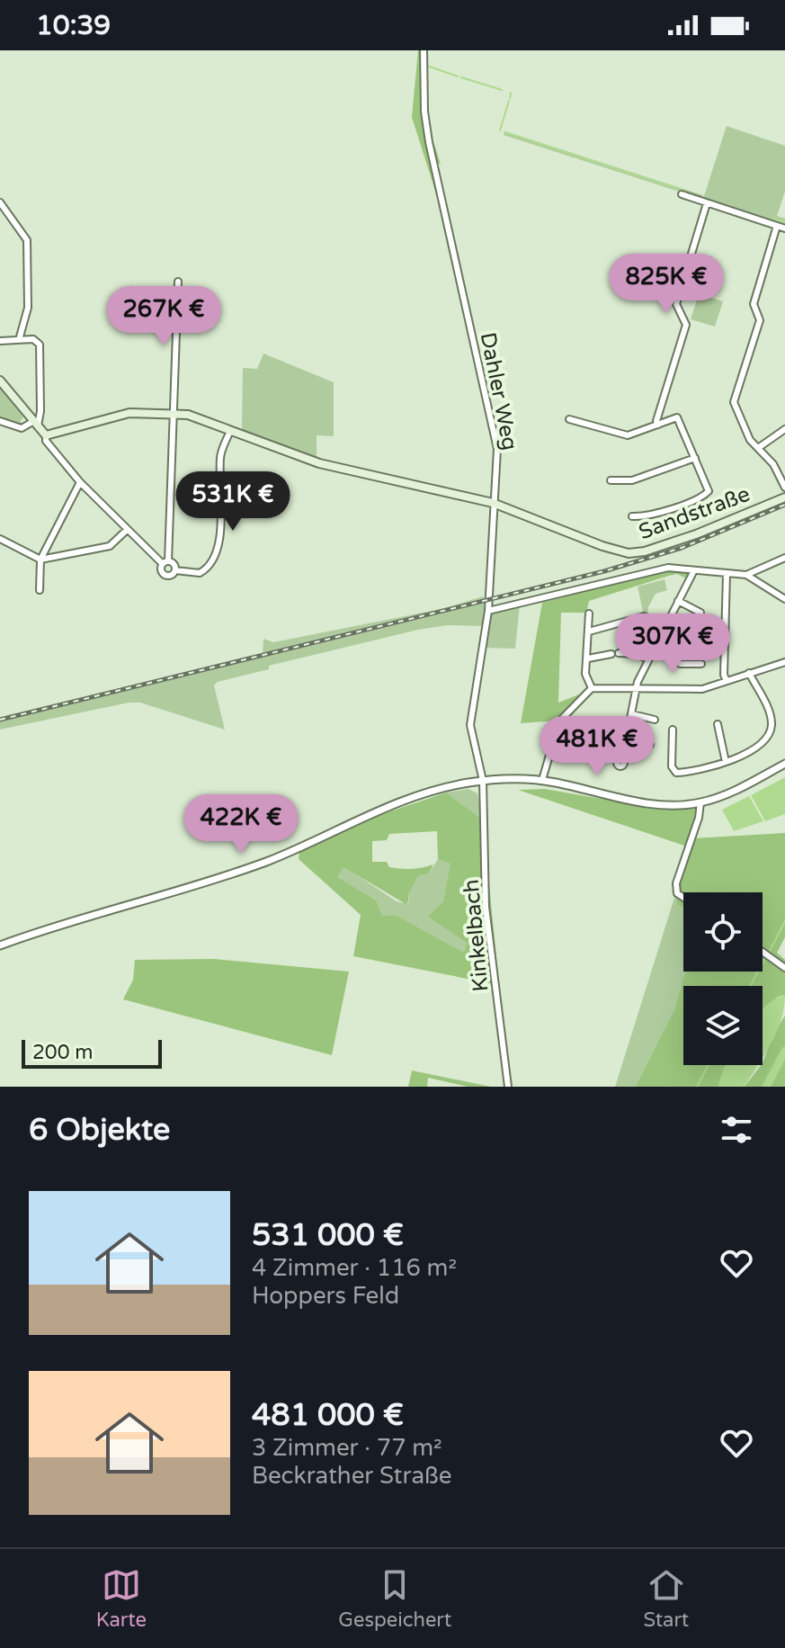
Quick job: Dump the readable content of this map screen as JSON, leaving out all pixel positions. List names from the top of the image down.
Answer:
{
  "streets": {
    "main road": ["Sandstraße"],
    "street": ["Dahler Weg", "Kinkelbach"]
  },
  "crossings": [
    ["Dahler Weg", "Sandstraße"],
    ["Dahler Weg", "Kinkelbach"]
  ],
  "scale_bar": "200 m",
  "page": {
    "status": "10:39",
    "price": [
      "825K €",
      "267K €",
      "531K €",
      "307K €",
      "481K €",
      "422K €"
    ],
    "scale": "200 m",
    "heading": "6 Objekte",
    "list": [
      {
        "name": "531 000 €",
        "note": "4 Zimmer · 116 m² · Hoppers Feld"
      },
      {
        "name": "481 000 €",
        "note": "3 Zimmer · 77 m² · Beckrather Straße"
      }
    ],
    "tabs": ["Karte", "Gespeichert", "Start"]
  }
}
